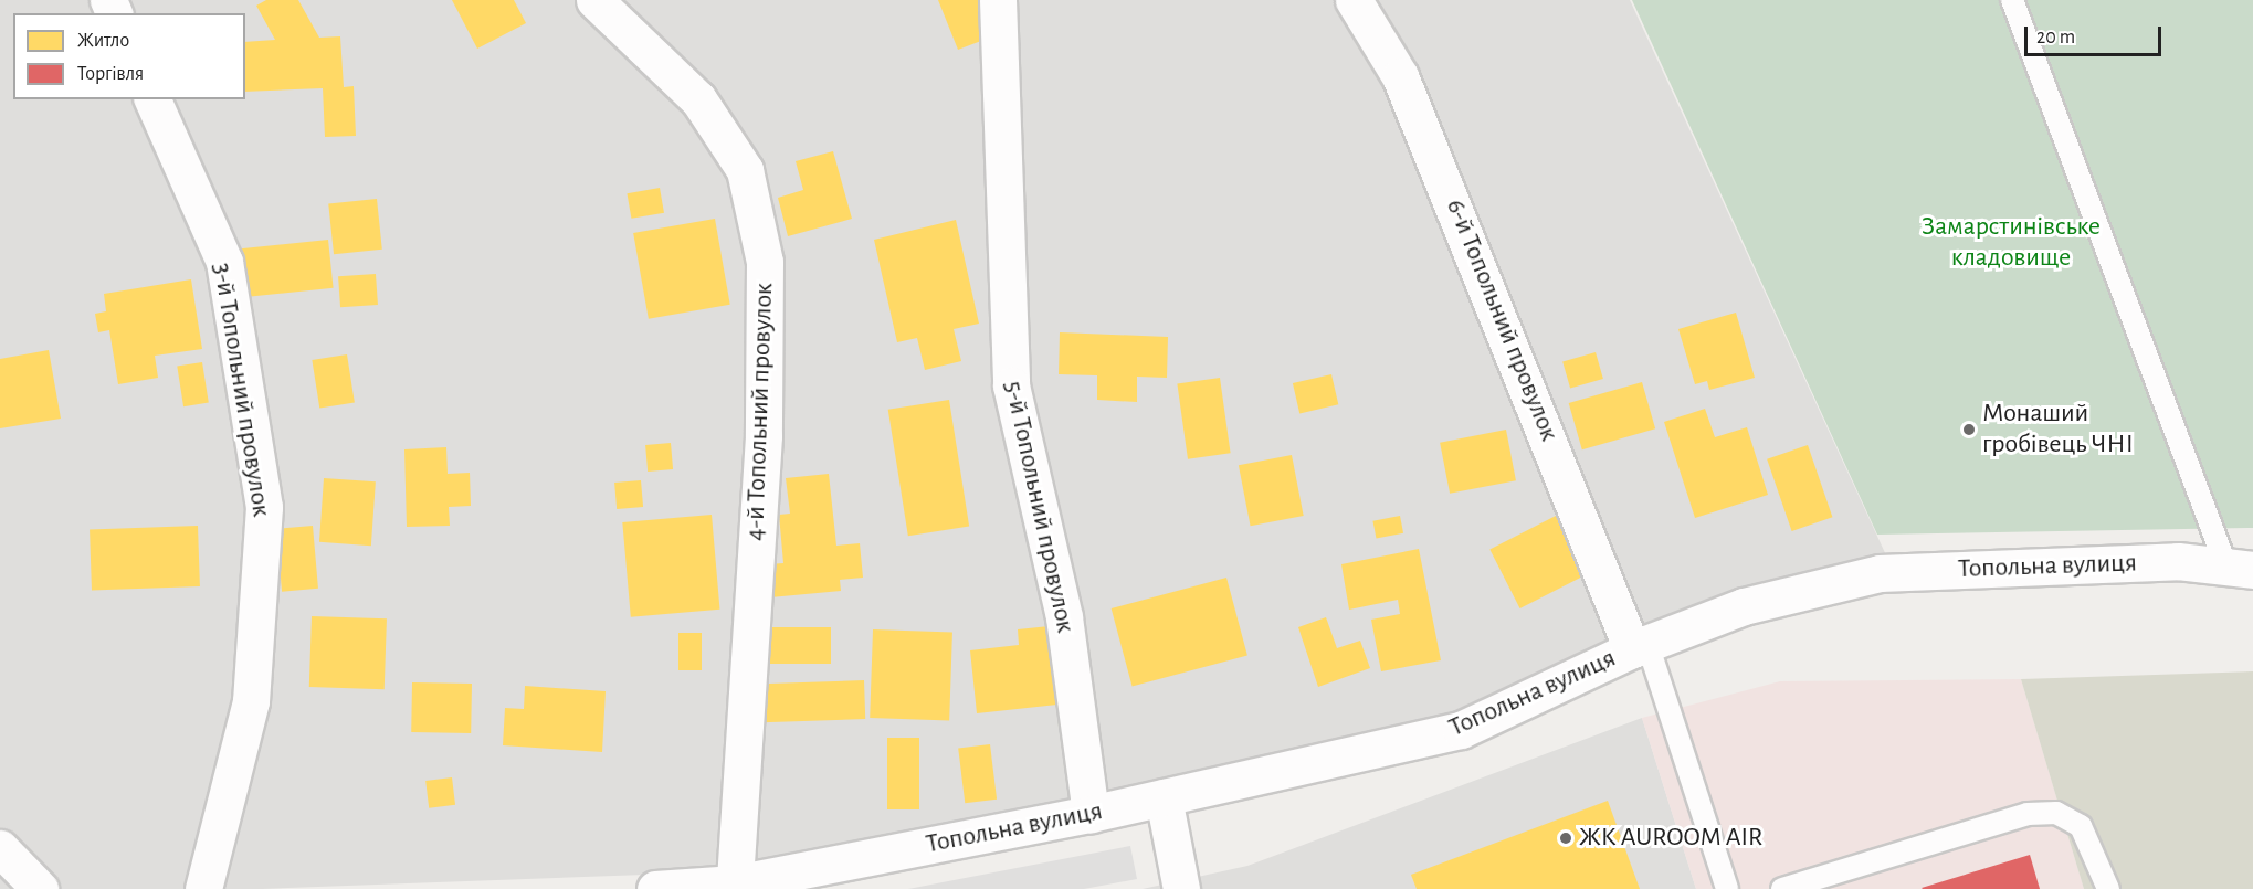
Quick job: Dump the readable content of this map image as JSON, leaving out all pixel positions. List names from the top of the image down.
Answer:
{
  "streets": {
    "street": [
      "6-й Топольний провулок",
      "3-й Топольний провулок",
      "4-й Топольний провулок",
      "5-й Топольний провулок",
      "Топольна вулиця"
    ]
  },
  "crossings": [
    ["6-й Топольний провулок", "Топольна вулиця"],
    ["4-й Топольний провулок", "Топольна вулиця"],
    ["5-й Топольний провулок", "Топольна вулиця"]
  ],
  "parks": ["Замарстинівське кладовище"],
  "places": ["Монаший гробівець ЧНІ", "ЖК AUROOM AIR"],
  "legend": ["Житло", "Торгівля"],
  "scale_bar": "20 m"
}
